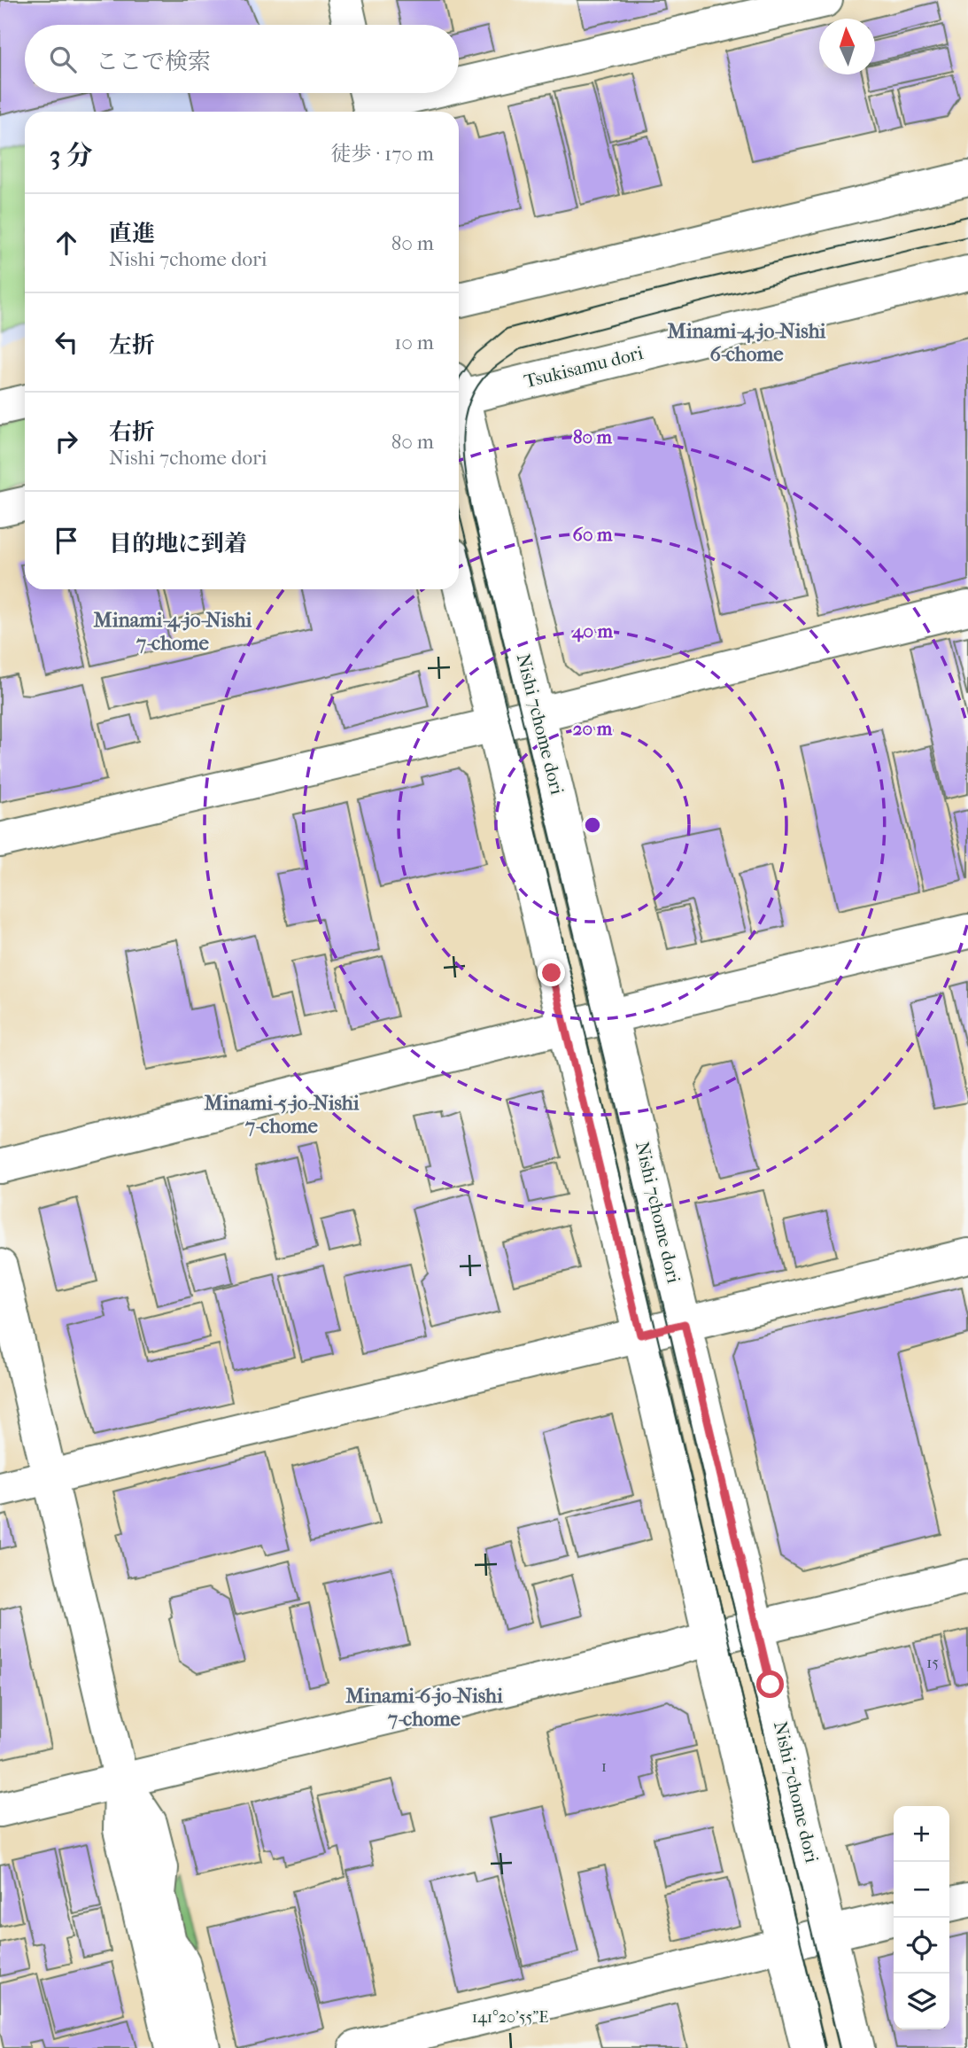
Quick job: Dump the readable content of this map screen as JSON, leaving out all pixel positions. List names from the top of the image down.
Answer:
{
  "streets": {
    "street": ["Tsukisamu dori", "Nishi 7chome dori"]
  },
  "districts": [
    "Minami-4-jo-Nishi 6-chome",
    "Minami-4-jo-Nishi 7-chome",
    "Minami-5-jo-Nishi 7-chome",
    "Minami-6-jo-Nishi 7-chome"
  ],
  "house_numbers": ["15", "1"],
  "north": "top",
  "page": {
    "search": "ここで検索",
    "heading": ["3 分", "徒歩 · 170 m"],
    "list": [
      ["直進", "Nishi 7chome dori", "80 m"],
      ["左折", "10 m"],
      ["右折", "Nishi 7chome dori", "80 m"],
      "目的地に到着"
    ],
    "map_buttons": ["+", "−"]
  },
  "coordinates": ["141°20'55\"E"],
  "rings": [
    "80 m",
    "60 m",
    "40 m",
    "20 m"
  ]
}
